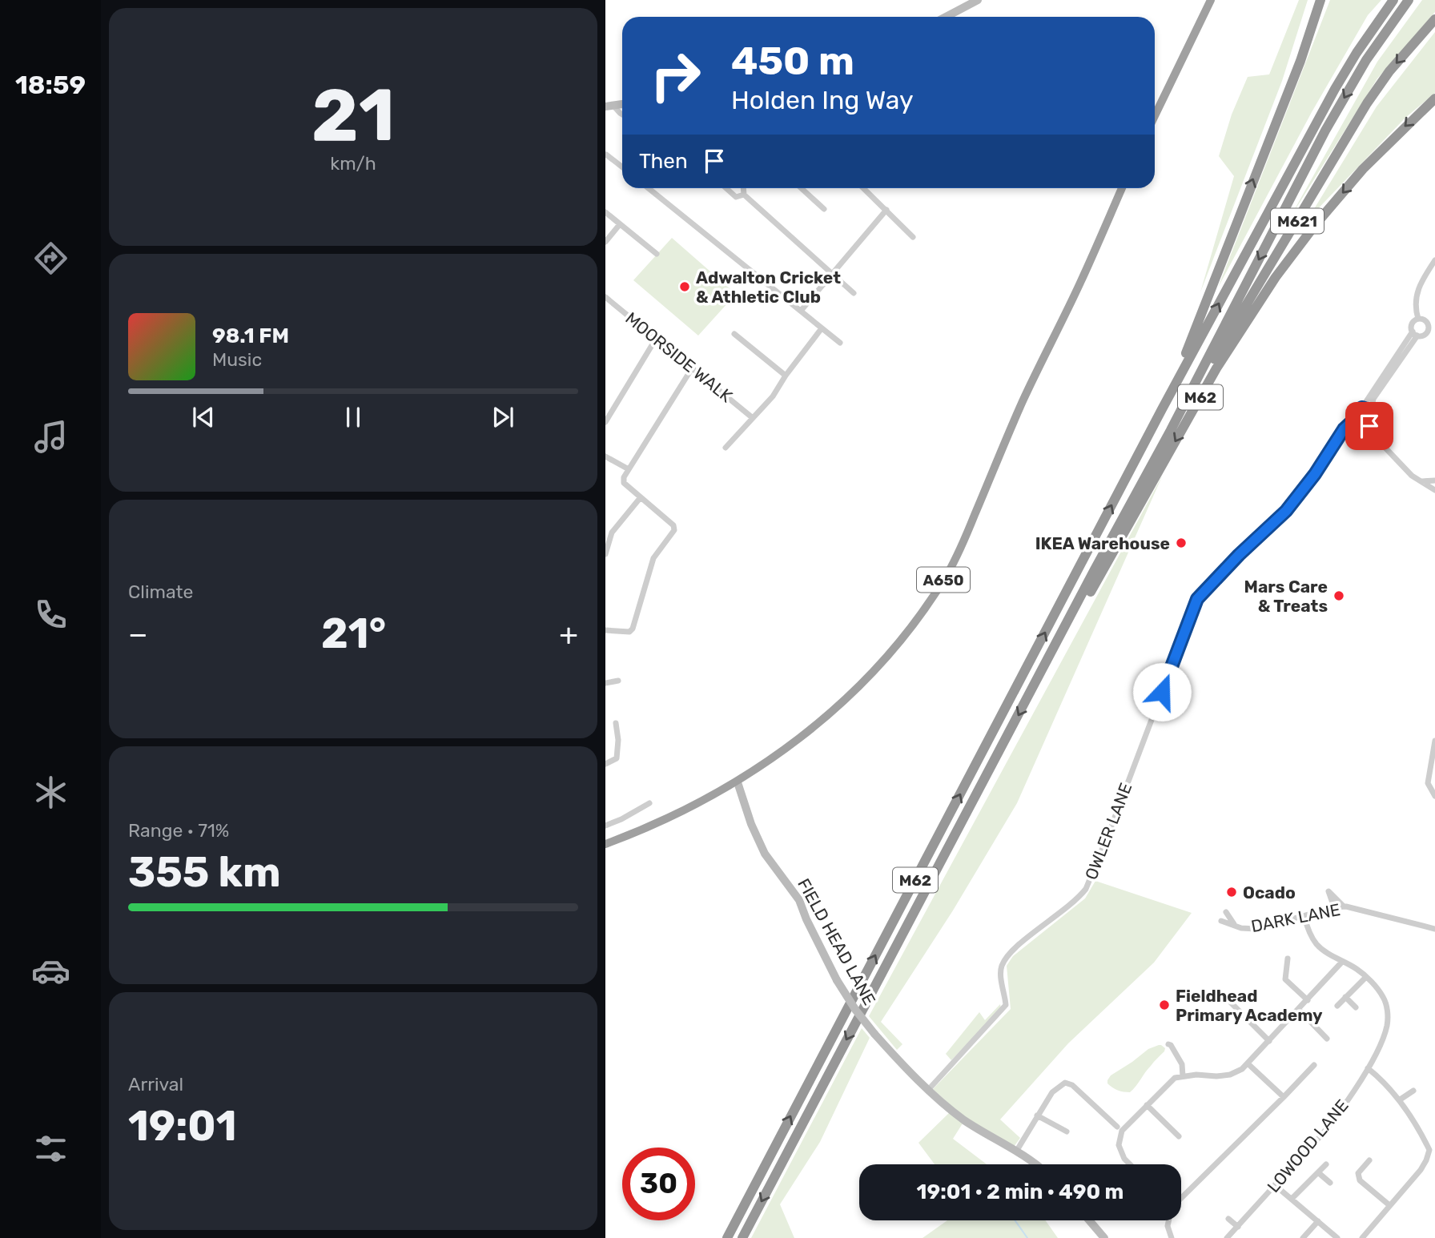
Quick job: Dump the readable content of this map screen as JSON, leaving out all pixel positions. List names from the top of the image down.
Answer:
{
  "streets": {
    "highway": ["M621", "M62", "A650"],
    "main road": ["FIELD HEAD LANE"],
    "street": [
      "MOORSIDE WALK",
      "OWLER LANE",
      "DARK LANE",
      "LOWOOD LANE"
    ]
  },
  "crossings": [
    ["M621", "M62"],
    ["A650", "FIELD HEAD LANE"],
    ["OWLER LANE", "FIELD HEAD LANE"],
    ["DARK LANE", "LOWOOD LANE"]
  ],
  "places": [
    "Adwalton Cricket & Athletic Club",
    "IKEA Warehouse",
    "Mars Care & Treats",
    "Ocado",
    "Fieldhead Primary Academy"
  ],
  "page": {
    "tabs": "18:59",
    "tile": [
      ["21", "km/h"],
      "Climate",
      ["Range · 71%", "355 km"],
      ["Arrival", "19:01"]
    ],
    "turn": ["450 m", "Holden Ing Way"],
    "then": "Then",
    "song": ["98.1 FM", "Music"],
    "heat": ["−", "21°", "+"],
    "limit": "30",
    "trip": "19:01 · 2 min · 490 m"
  }
}
